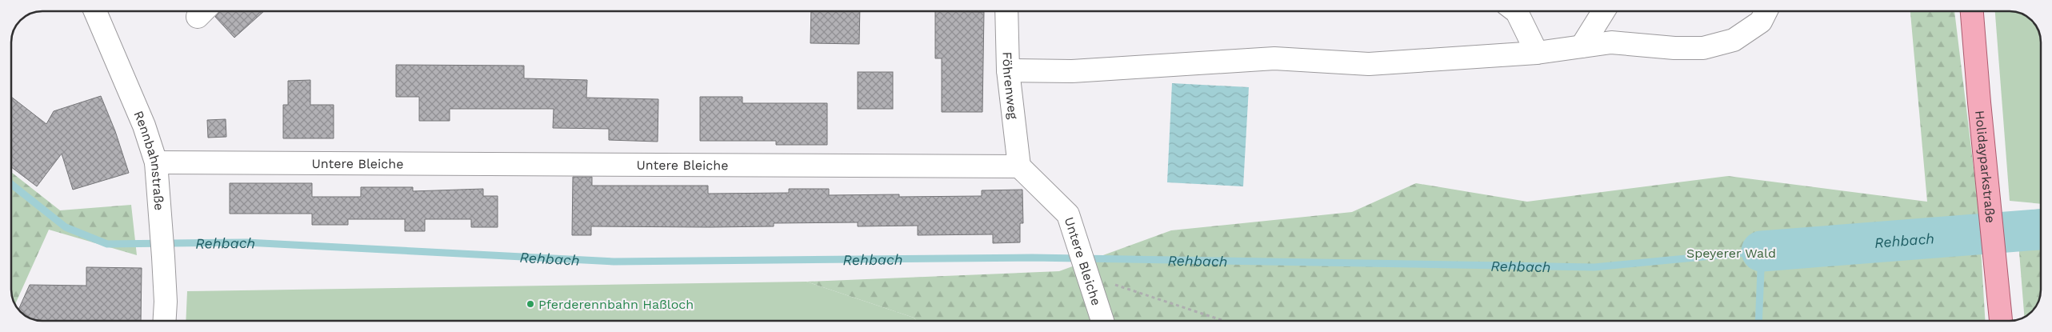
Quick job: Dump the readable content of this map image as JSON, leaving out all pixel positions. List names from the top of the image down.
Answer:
{
  "streets": {
    "main road": ["Holidayparkstraße"],
    "street": ["Föhrenweg", "Rennbahnstraße", "Untere Bleiche"]
  },
  "crossings": [
    ["Föhrenweg", "Untere Bleiche"],
    ["Rennbahnstraße", "Untere Bleiche"]
  ],
  "water": ["Rehbach"],
  "parks": ["Speyerer Wald"],
  "places": ["Pferderennbahn Haßloch"]
}
